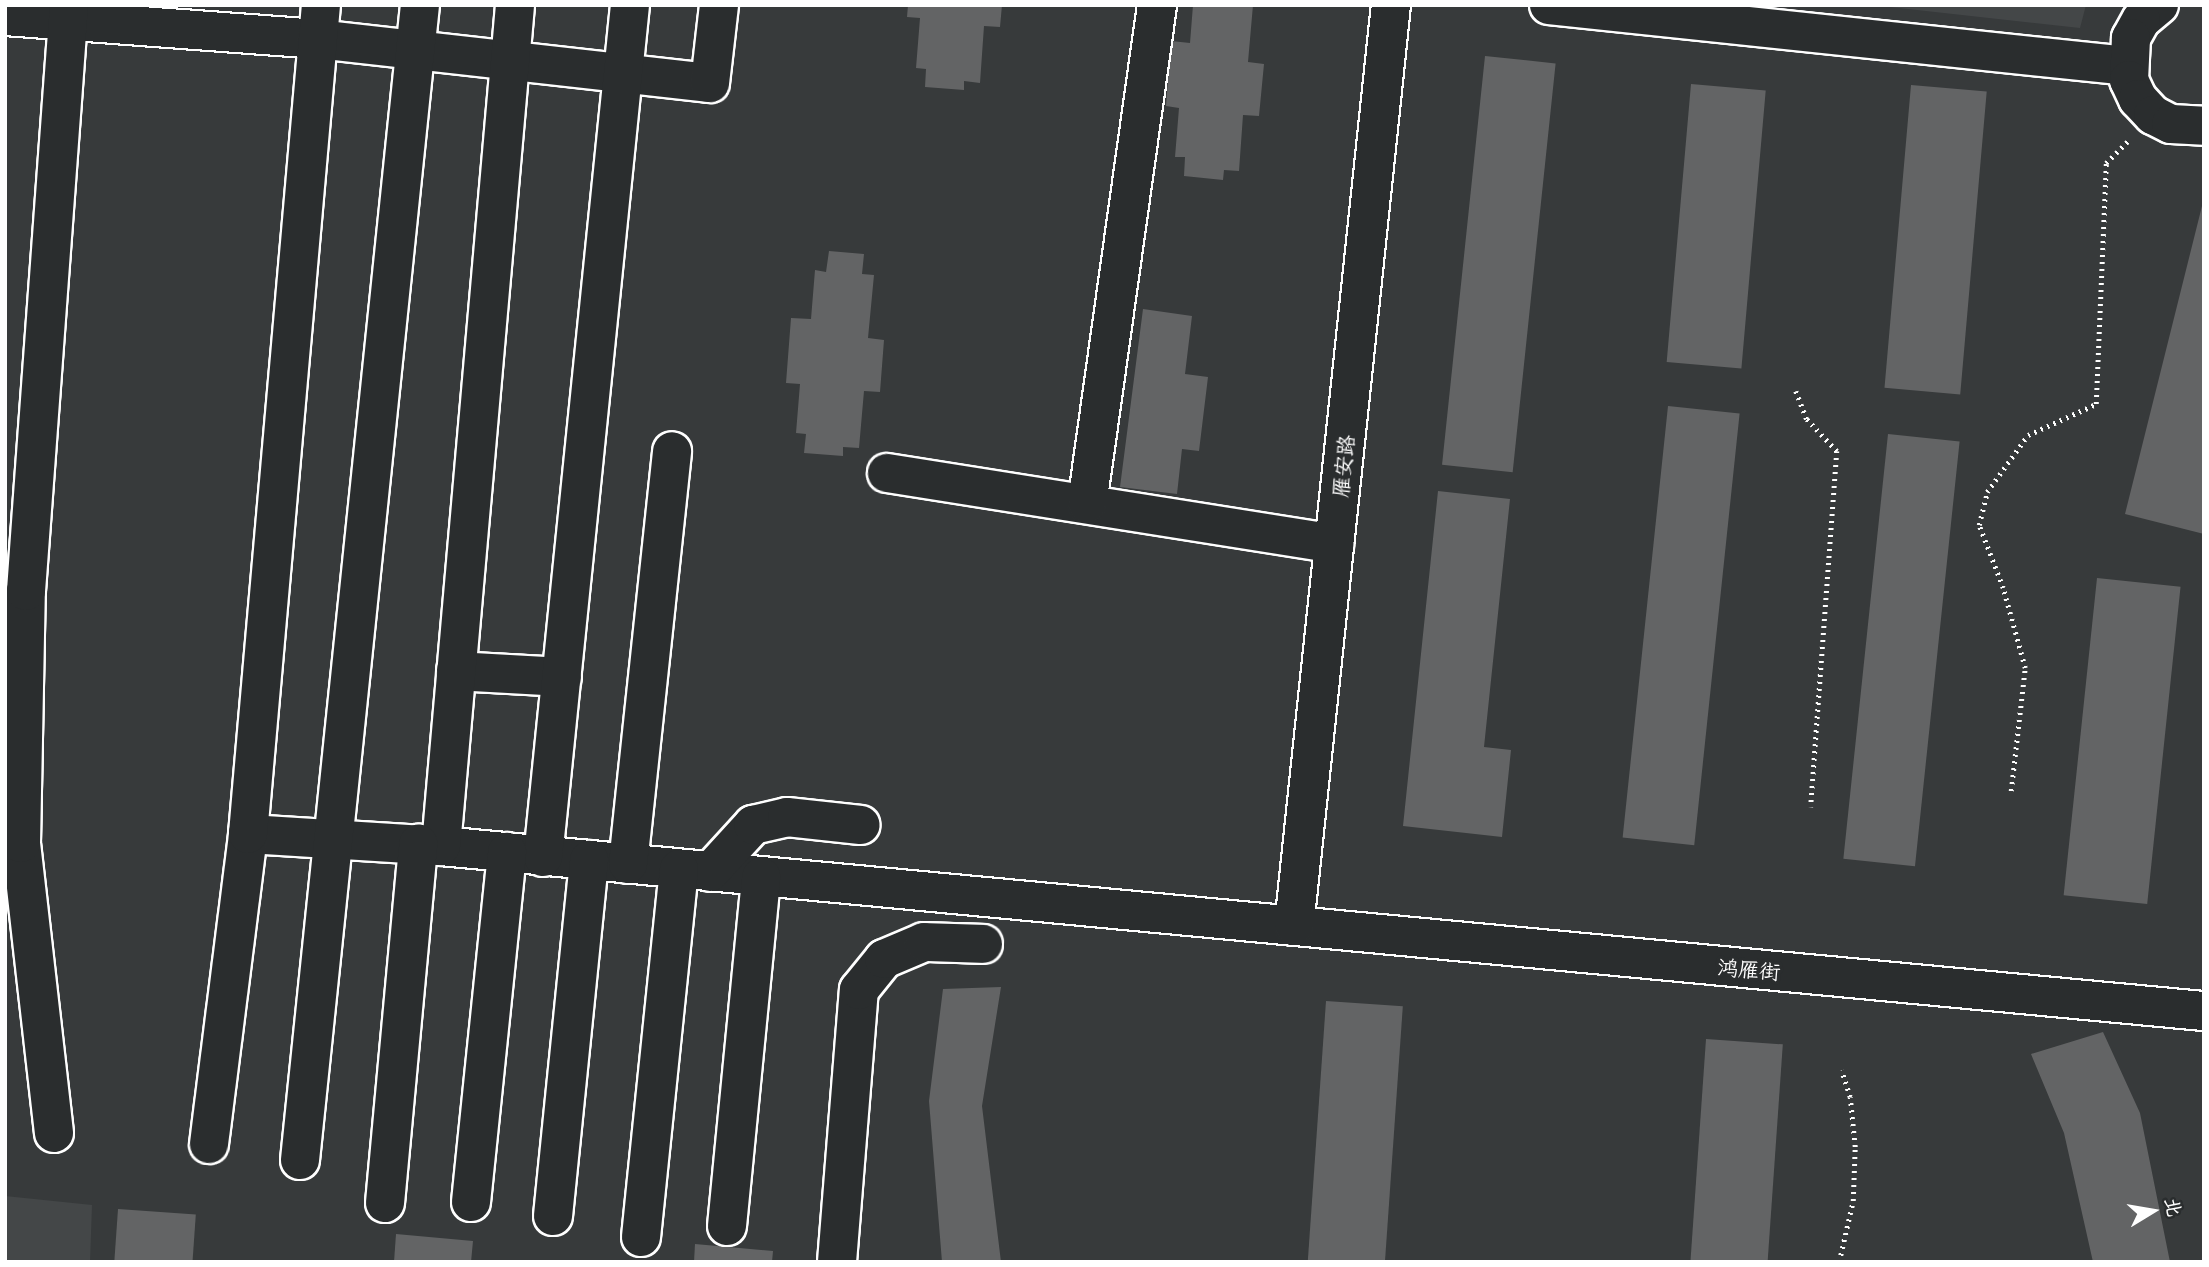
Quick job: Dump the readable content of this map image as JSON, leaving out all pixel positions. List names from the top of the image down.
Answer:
{
  "streets": {
    "street": ["雁安路", "鸿雁街"]
  },
  "crossings": [
    ["雁安路", "鸿雁街"]
  ],
  "north": "right"
}
